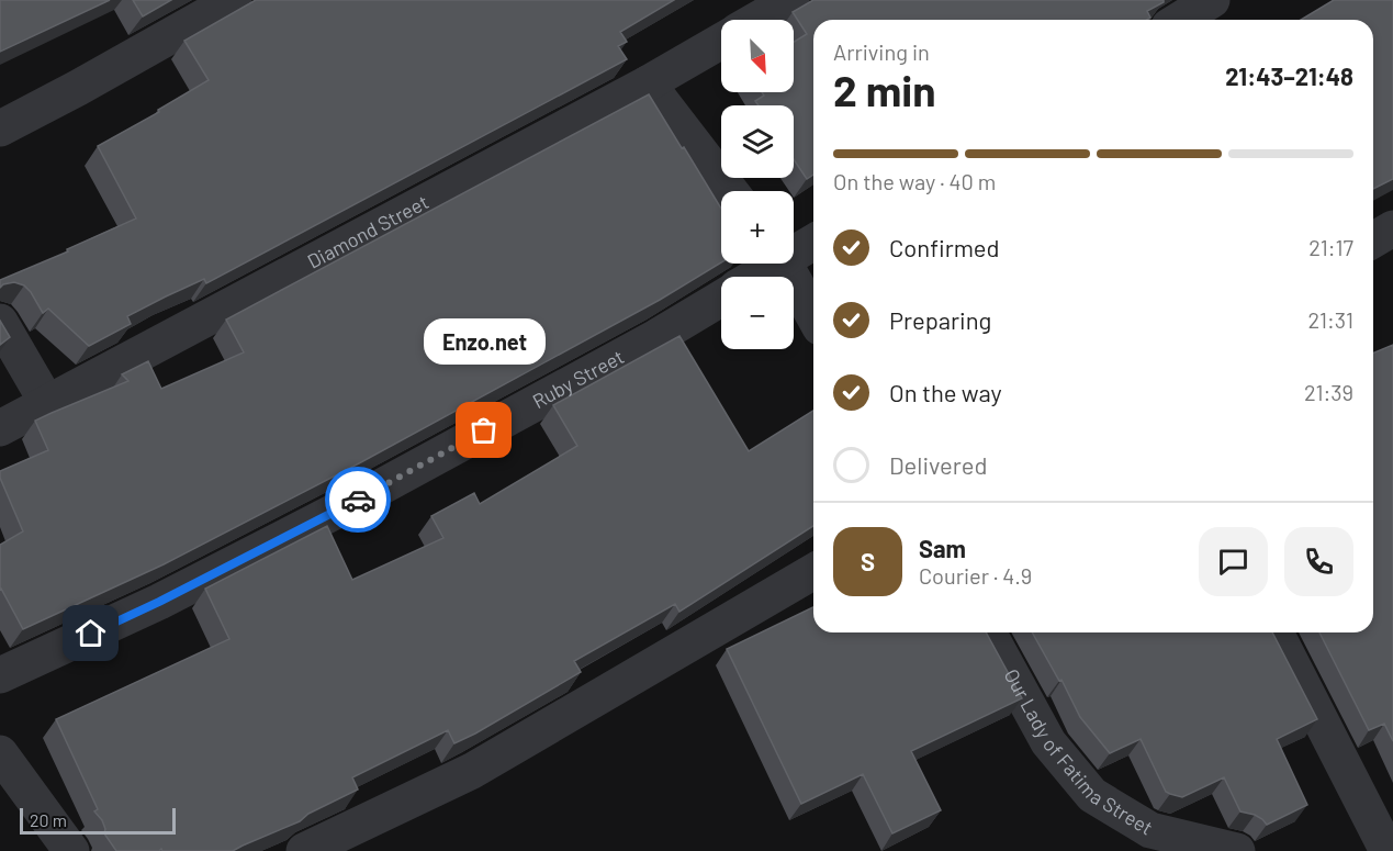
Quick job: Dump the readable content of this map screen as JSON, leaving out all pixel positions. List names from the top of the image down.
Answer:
{
  "streets": {
    "street": ["Diamond Street", "Ruby Street", "Our Lady of Fatima Street"]
  },
  "places": ["Enzo.net"],
  "scale_bar": "20 m",
  "north": "bottom right",
  "page": {
    "map_buttons": ["+", "−"],
    "heading": ["2 min", "Arriving in", "21:43–21:48"],
    "panel": ["Sam", "Courier · 4.9"],
    "bar": "On the way · 40 m",
    "list": [
      ["Confirmed", "21:17"],
      ["Preparing", "21:31"],
      ["On the way", "21:39"],
      "Delivered"
    ],
    "bubble": "Enzo.net",
    "round": "S",
    "scale": "20 m"
  }
}
